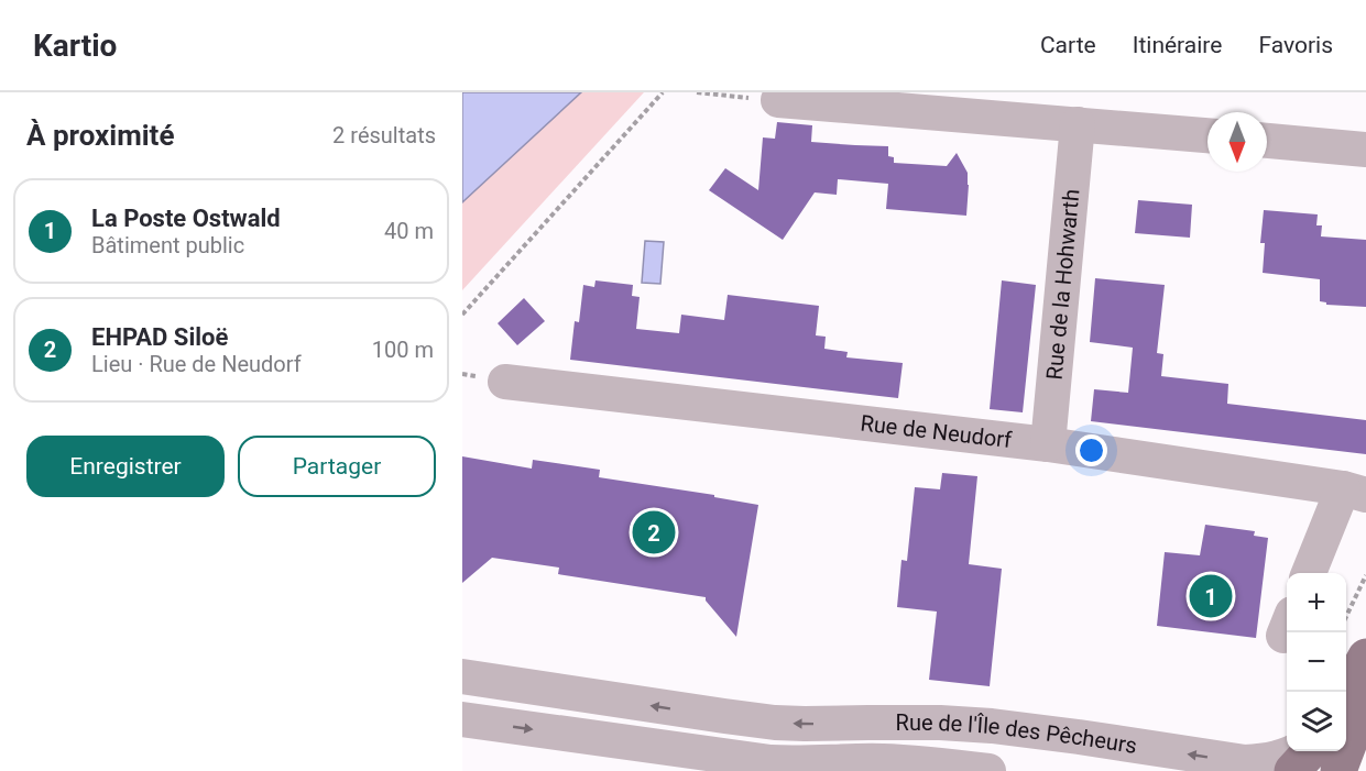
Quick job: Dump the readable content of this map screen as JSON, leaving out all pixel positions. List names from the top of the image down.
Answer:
{
  "streets": {
    "street": ["Rue de la Hohwarth", "Rue de Neudorf", "Rue de l'Île des Pêcheurs"]
  },
  "crossings": [
    ["Rue de la Hohwarth", "Rue de Neudorf"]
  ],
  "north": "bottom",
  "page": {
    "header": "Kartio",
    "nav": ["Carte", "Itinéraire", "Favoris"],
    "heading": ["À proximité", "2 résultats"],
    "list": [
      {
        "mark": "1",
        "name": "La Poste Ostwald",
        "note": "Bâtiment public",
        "value": "40 m"
      },
      {
        "mark": "2",
        "name": "EHPAD Siloë",
        "note": "Lieu · Rue de Neudorf",
        "value": "100 m"
      }
    ],
    "buttons": ["Enregistrer", "Partager"],
    "pins": ["2", "1"],
    "map_buttons": ["+", "−"]
  }
}
